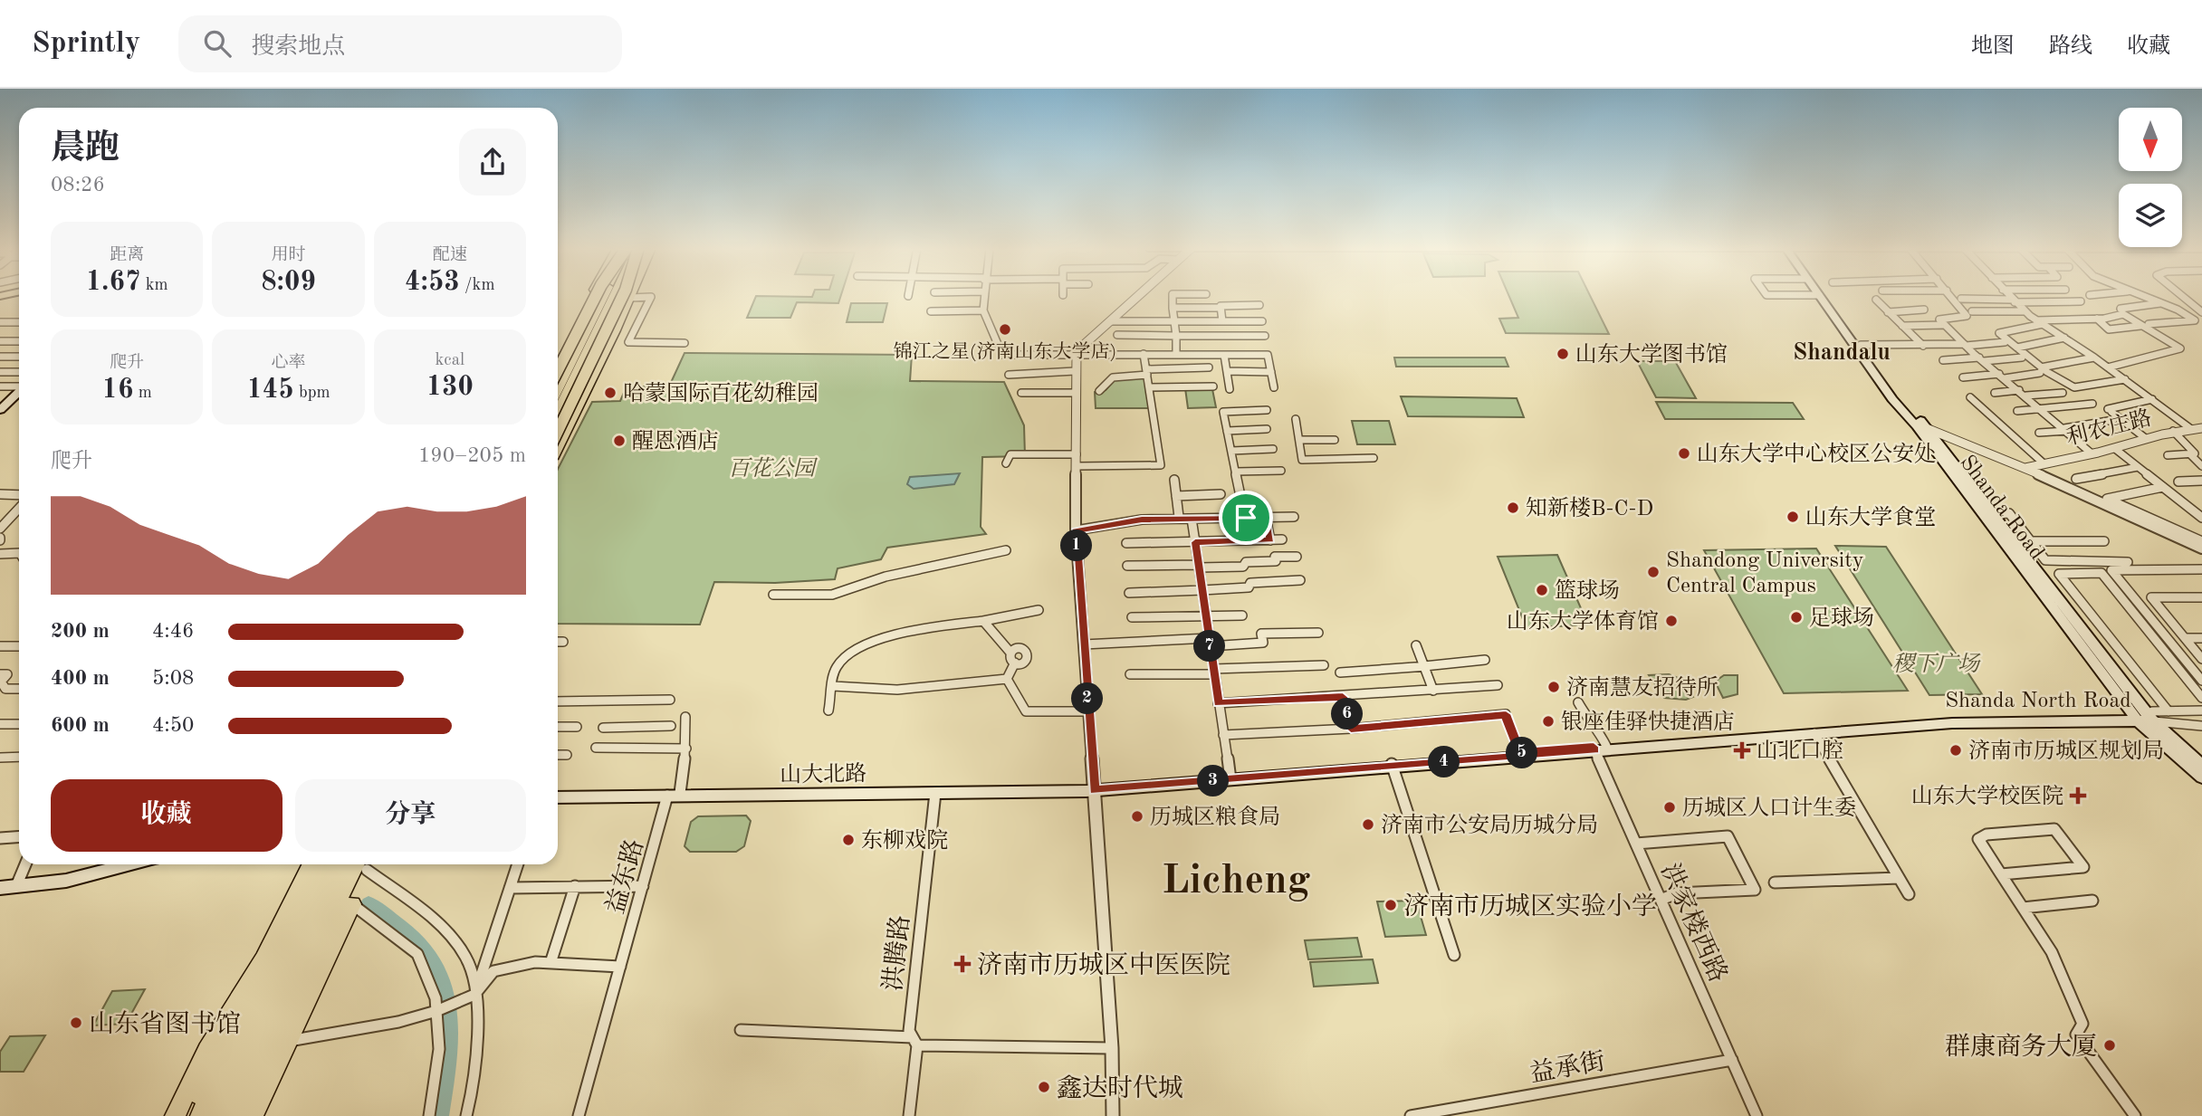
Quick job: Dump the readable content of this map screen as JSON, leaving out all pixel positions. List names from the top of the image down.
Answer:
{
  "streets": {
    "main road": ["Shanda Road", "Shanda North Road", "山大北路"],
    "street": [
      "利农庄路",
      "益东路",
      "洪家楼西路",
      "洪腾路",
      "益承街"
    ]
  },
  "crossings": [
    ["Shanda Road", "Shanda North Road"],
    ["Shanda North Road", "山大北路"],
    ["Shanda North Road", "洪家楼西路"],
    ["山大北路", "益东路"],
    ["山大北路", "洪腾路"],
    ["洪家楼西路", "益承街"]
  ],
  "districts": ["Shandalu", "Licheng"],
  "parks": ["百花公园", "稷下广场"],
  "places": {
    "other": [
      "锦江之星(济南山东大学店)",
      "山东大学图书馆",
      "哈蒙国际百花幼稚园",
      "醒恩酒店",
      "山东大学中心校区公安处",
      "知新楼B-C-D",
      "山东大学食堂",
      "Shandong University Central Campus",
      "篮球场",
      "足球场",
      "山东大学体育馆",
      "济南慧友招待所",
      "银座佳驿快捷酒店",
      "济南市历城区规划局",
      "历城区人口计生委",
      "历城区粮食局",
      "济南市公安局历城分局",
      "东柳戏院",
      "济南市历城区实验小学",
      "山东省图书馆",
      "群康商务大厦",
      "鑫达时代城"
    ],
    "health": ["山北口腔", "山东大学校医院", "济南市历城区中医医院"]
  },
  "north": "bottom",
  "page": {
    "header": "Sprintly",
    "search": "搜索地点",
    "nav": ["地图", "路线", "收藏"],
    "heading": ["晨跑", "08:26"],
    "stats": [
      ["距离", "1.67 km"],
      ["用时", "8:09"],
      ["配速", "4:53 /km"],
      ["爬升", "16 m"],
      ["心率", "145 bpm"],
      ["kcal", "130"]
    ],
    "chart": ["爬升", "190–205 m"],
    "pins": [
      "1",
      "7",
      "2",
      "6",
      "5",
      "4",
      "3"
    ],
    "list": [
      {
        "name": "200 m",
        "note": "4:46"
      },
      {
        "name": "400 m",
        "note": "5:08"
      },
      {
        "name": "600 m",
        "note": "4:50"
      }
    ],
    "buttons": ["收藏", "分享"]
  }
}
